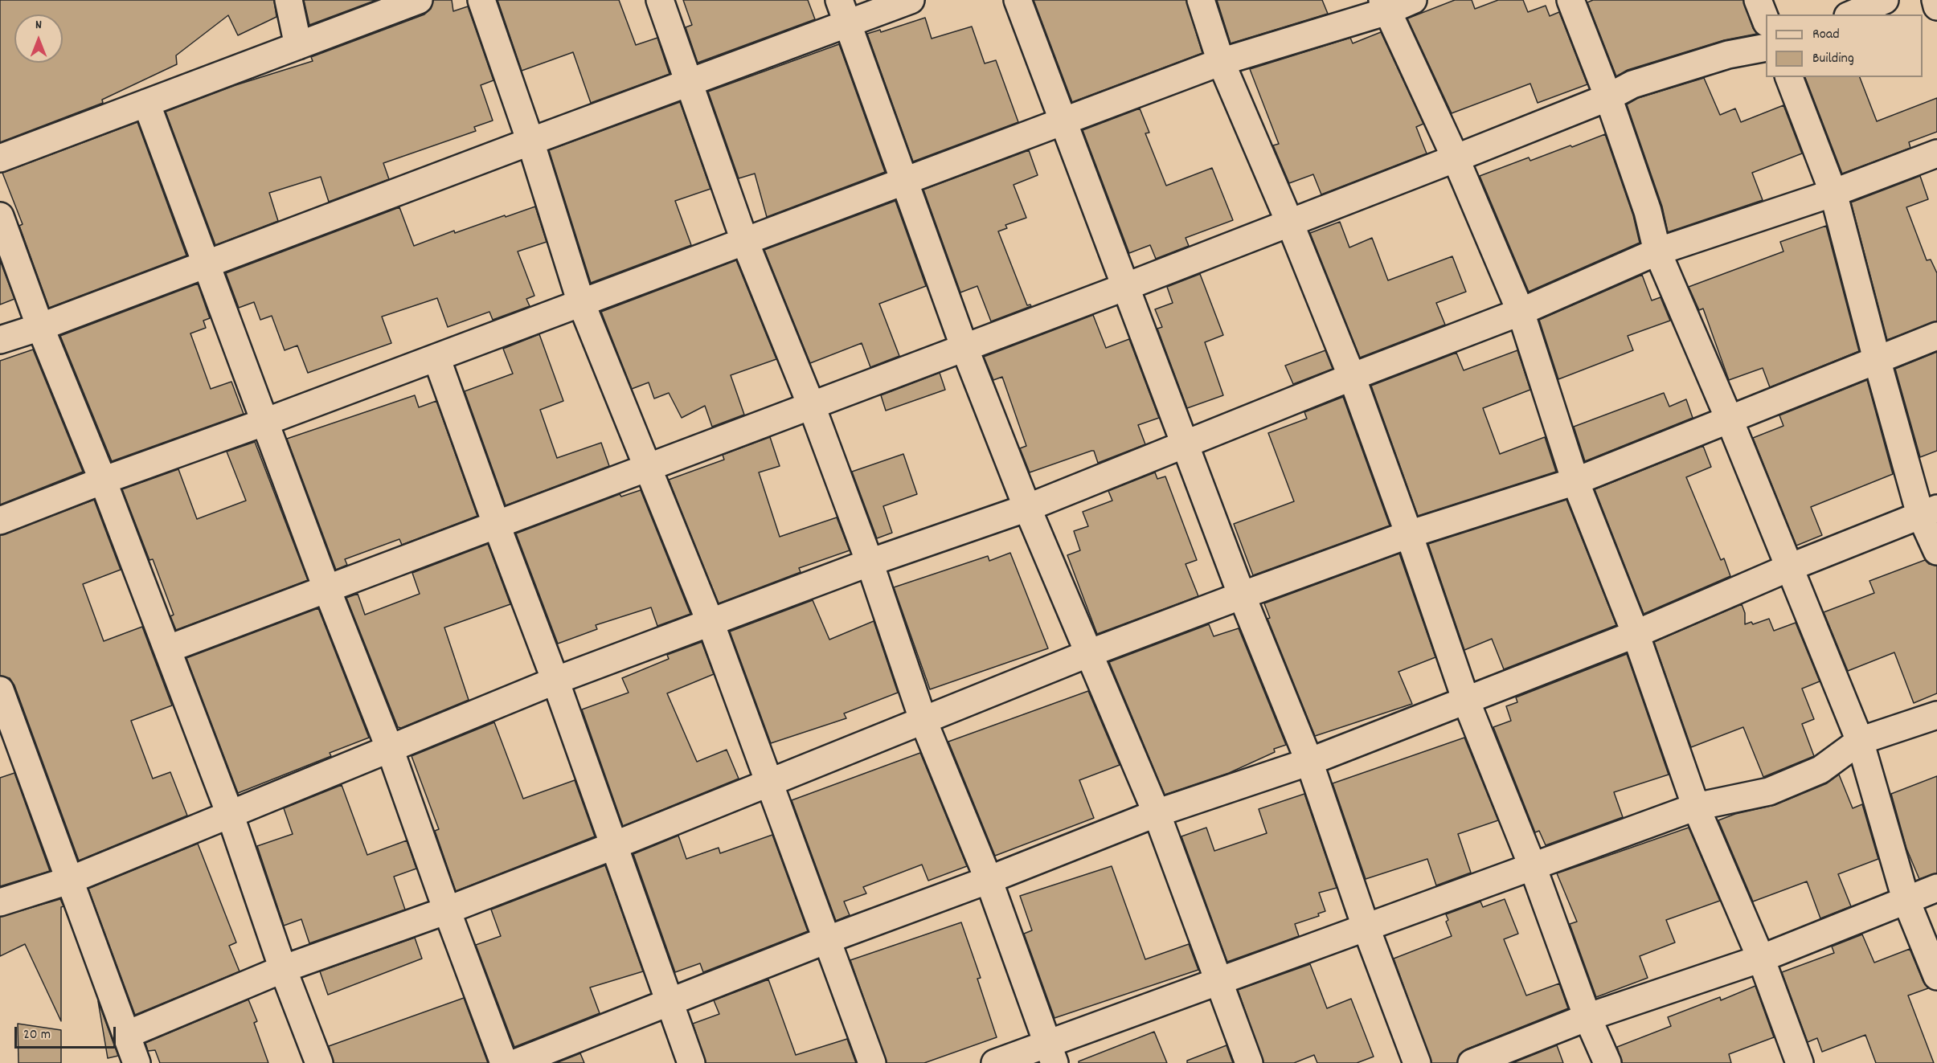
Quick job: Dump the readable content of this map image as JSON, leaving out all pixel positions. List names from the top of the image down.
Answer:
{
  "legend": ["Road", "Building"],
  "scale_bar": "20 m",
  "north": "top"
}
